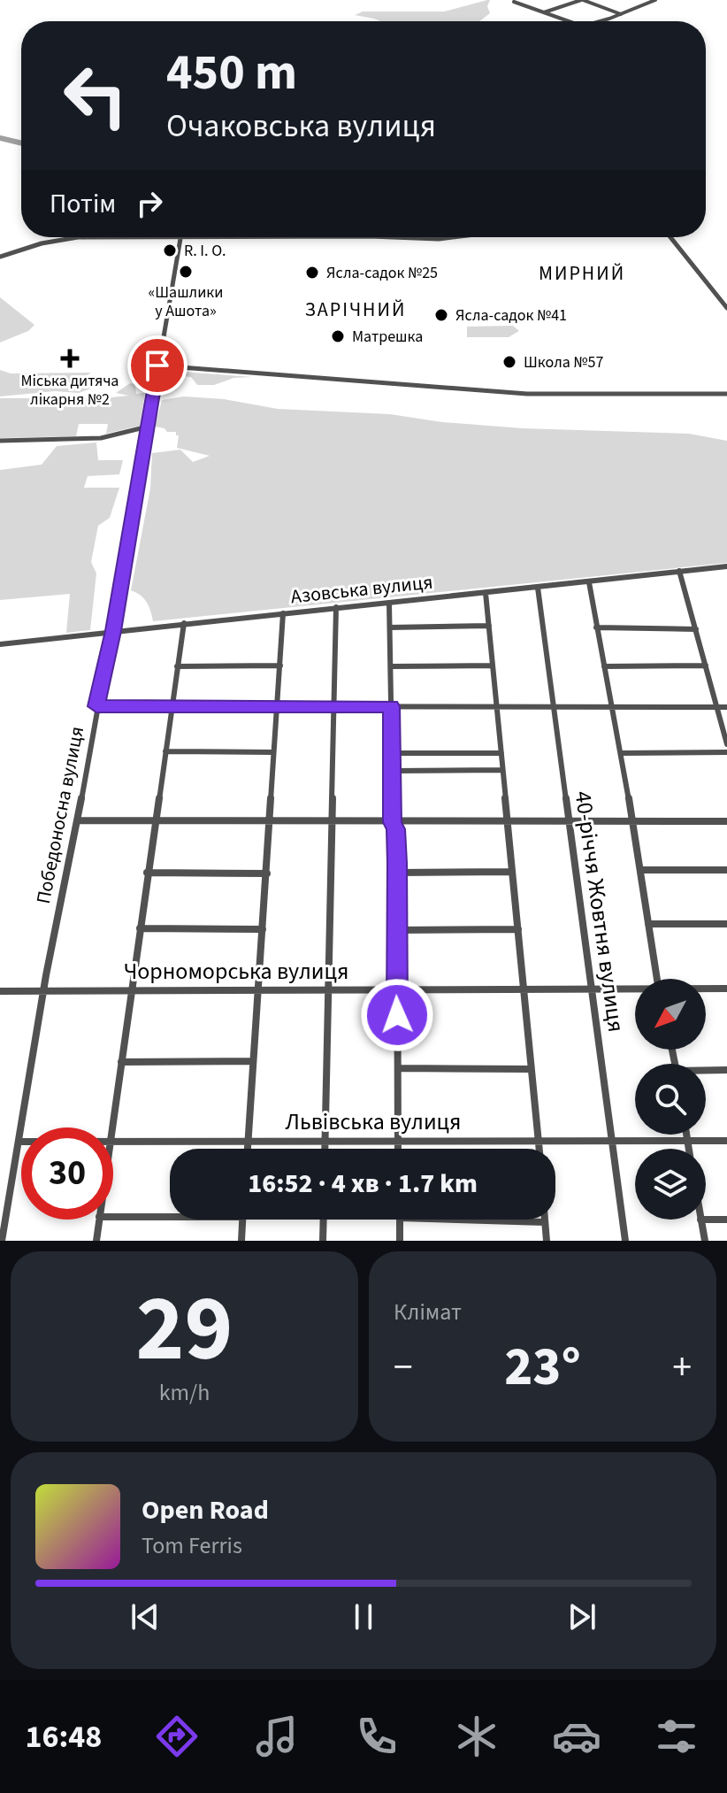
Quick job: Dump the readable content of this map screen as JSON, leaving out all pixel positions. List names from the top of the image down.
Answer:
{
  "streets": {
    "street": [
      "Азовська вулиця",
      "Победоносна вулиця",
      "40-річчя Жовтня вулиця",
      "Чорноморська вулиця",
      "Львівська вулиця"
    ]
  },
  "crossings": [
    ["Азовська вулиця", "Победоносна вулиця"],
    ["Азовська вулиця", "40-річчя Жовтня вулиця"],
    ["Победоносна вулиця", "Чорноморська вулиця"],
    ["40-річчя Жовтня вулиця", "Чорноморська вулиця"],
    ["40-річчя Жовтня вулиця", "Львівська вулиця"]
  ],
  "districts": ["МИРНИЙ", "ЗАРІЧНИЙ"],
  "places": {
    "other": [
      "R. I. O.",
      "«Шашлики у Ашота»",
      "Ясла-садок №25",
      "Ясла-садок №41",
      "Матрешка",
      "Школа №57"
    ],
    "health": ["Міська дитяча лікарня №2"]
  },
  "north": "bottom left",
  "page": {
    "turn": ["450 m", "Очаковська вулиця"],
    "then": "Потім",
    "limit": "30",
    "trip": "16:52 · 4 хв · 1.7 km",
    "tile": [
      ["29", "km/h"],
      "Клімат"
    ],
    "heat": ["−", "23°", "+"],
    "song": ["Open Road", "Tom Ferris"],
    "tabs": "16:48"
  }
}
